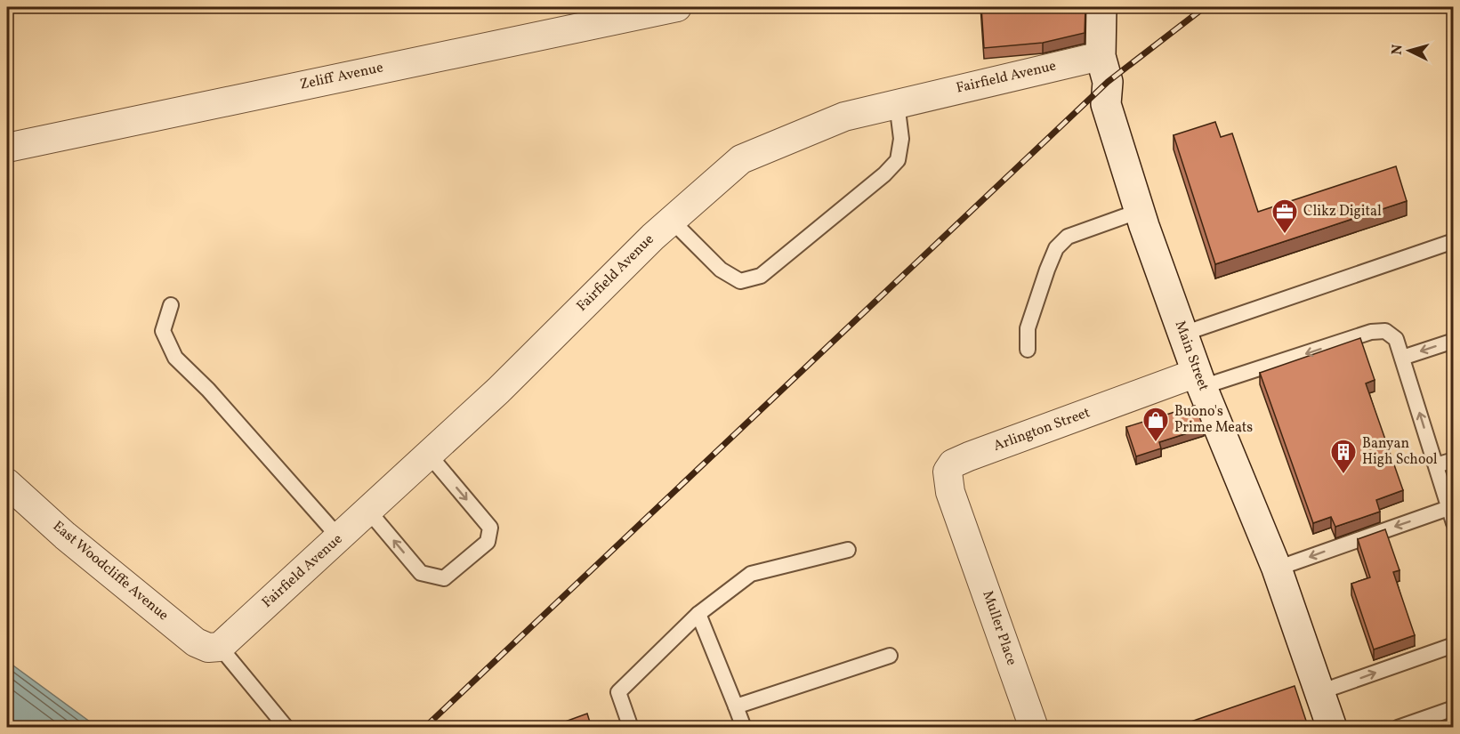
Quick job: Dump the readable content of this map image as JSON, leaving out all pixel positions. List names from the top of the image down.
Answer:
{
  "streets": {
    "main road": ["Main Street"],
    "street": [
      "Zeliff Avenue",
      "Fairfield Avenue",
      "Arlington Street",
      "East Woodcliffe Avenue",
      "Muller Place"
    ]
  },
  "crossings": [
    ["Fairfield Avenue", "Main Street"],
    ["Fairfield Avenue", "East Woodcliffe Avenue"],
    ["Main Street", "Arlington Street"],
    ["Arlington Street", "Muller Place"]
  ],
  "places": {
    "office": ["Clikz Digital"],
    "shop": ["Buono's Prime Meats"],
    "building": ["Banyan High School"]
  },
  "north": "left"
}
